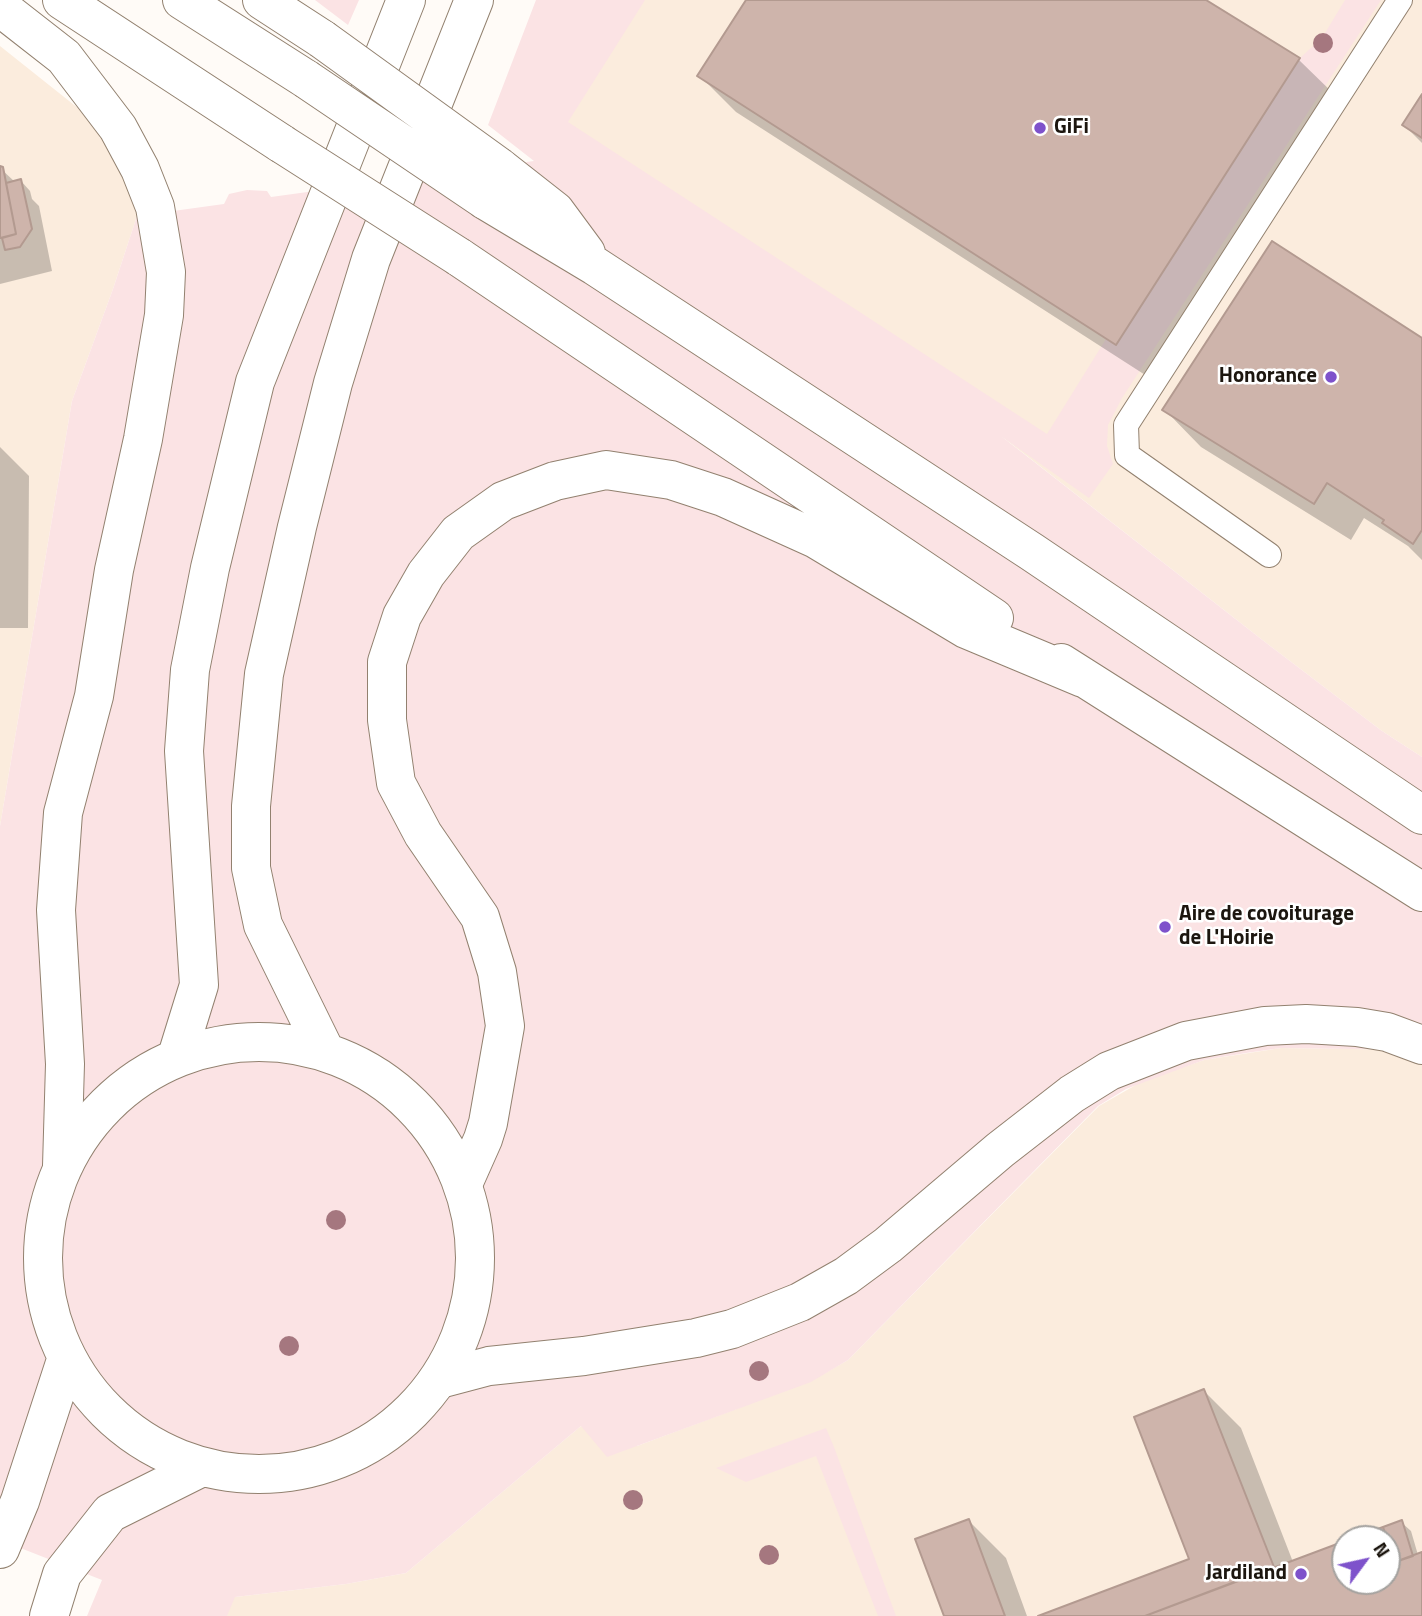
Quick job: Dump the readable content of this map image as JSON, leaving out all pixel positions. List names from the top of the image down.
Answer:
{
  "places": [
    "GiFi",
    "Honorance",
    "Aire de covoiturage de L'Hoirie",
    "Jardiland"
  ],
  "north": "top right"
}
